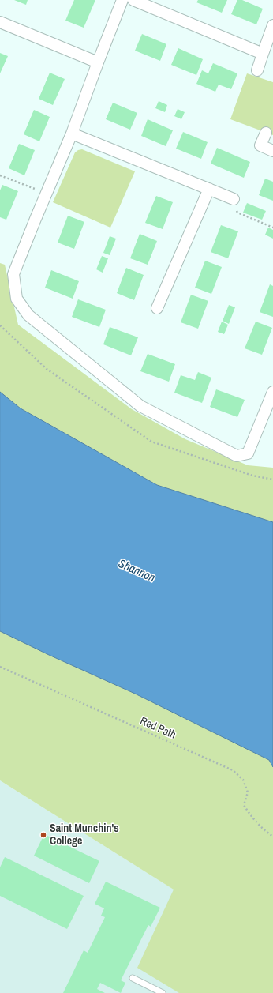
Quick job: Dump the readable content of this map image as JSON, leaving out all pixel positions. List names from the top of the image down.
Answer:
{
  "streets": {
    "path": ["Red Path"]
  },
  "water": ["Shannon"],
  "places": ["Saint Munchin's College"]
}
